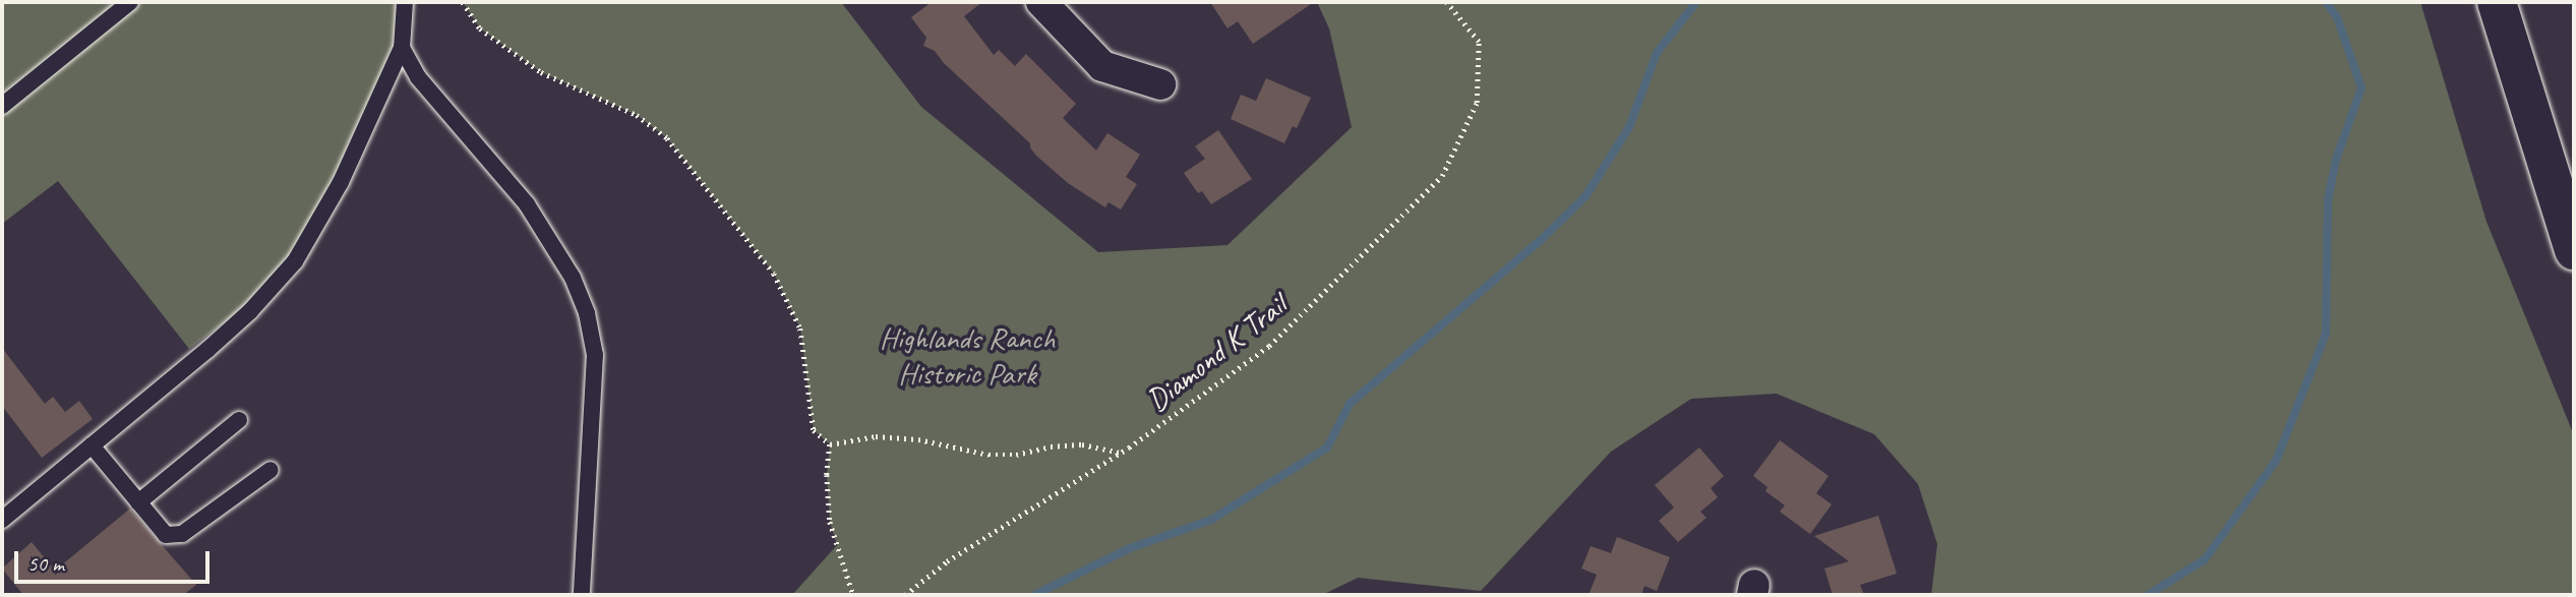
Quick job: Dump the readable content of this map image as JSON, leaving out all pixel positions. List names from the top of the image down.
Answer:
{
  "streets": {
    "path": ["Diamond K Trail"]
  },
  "parks": ["Highlands Ranch Historic Park"],
  "scale_bar": "50 m"
}
